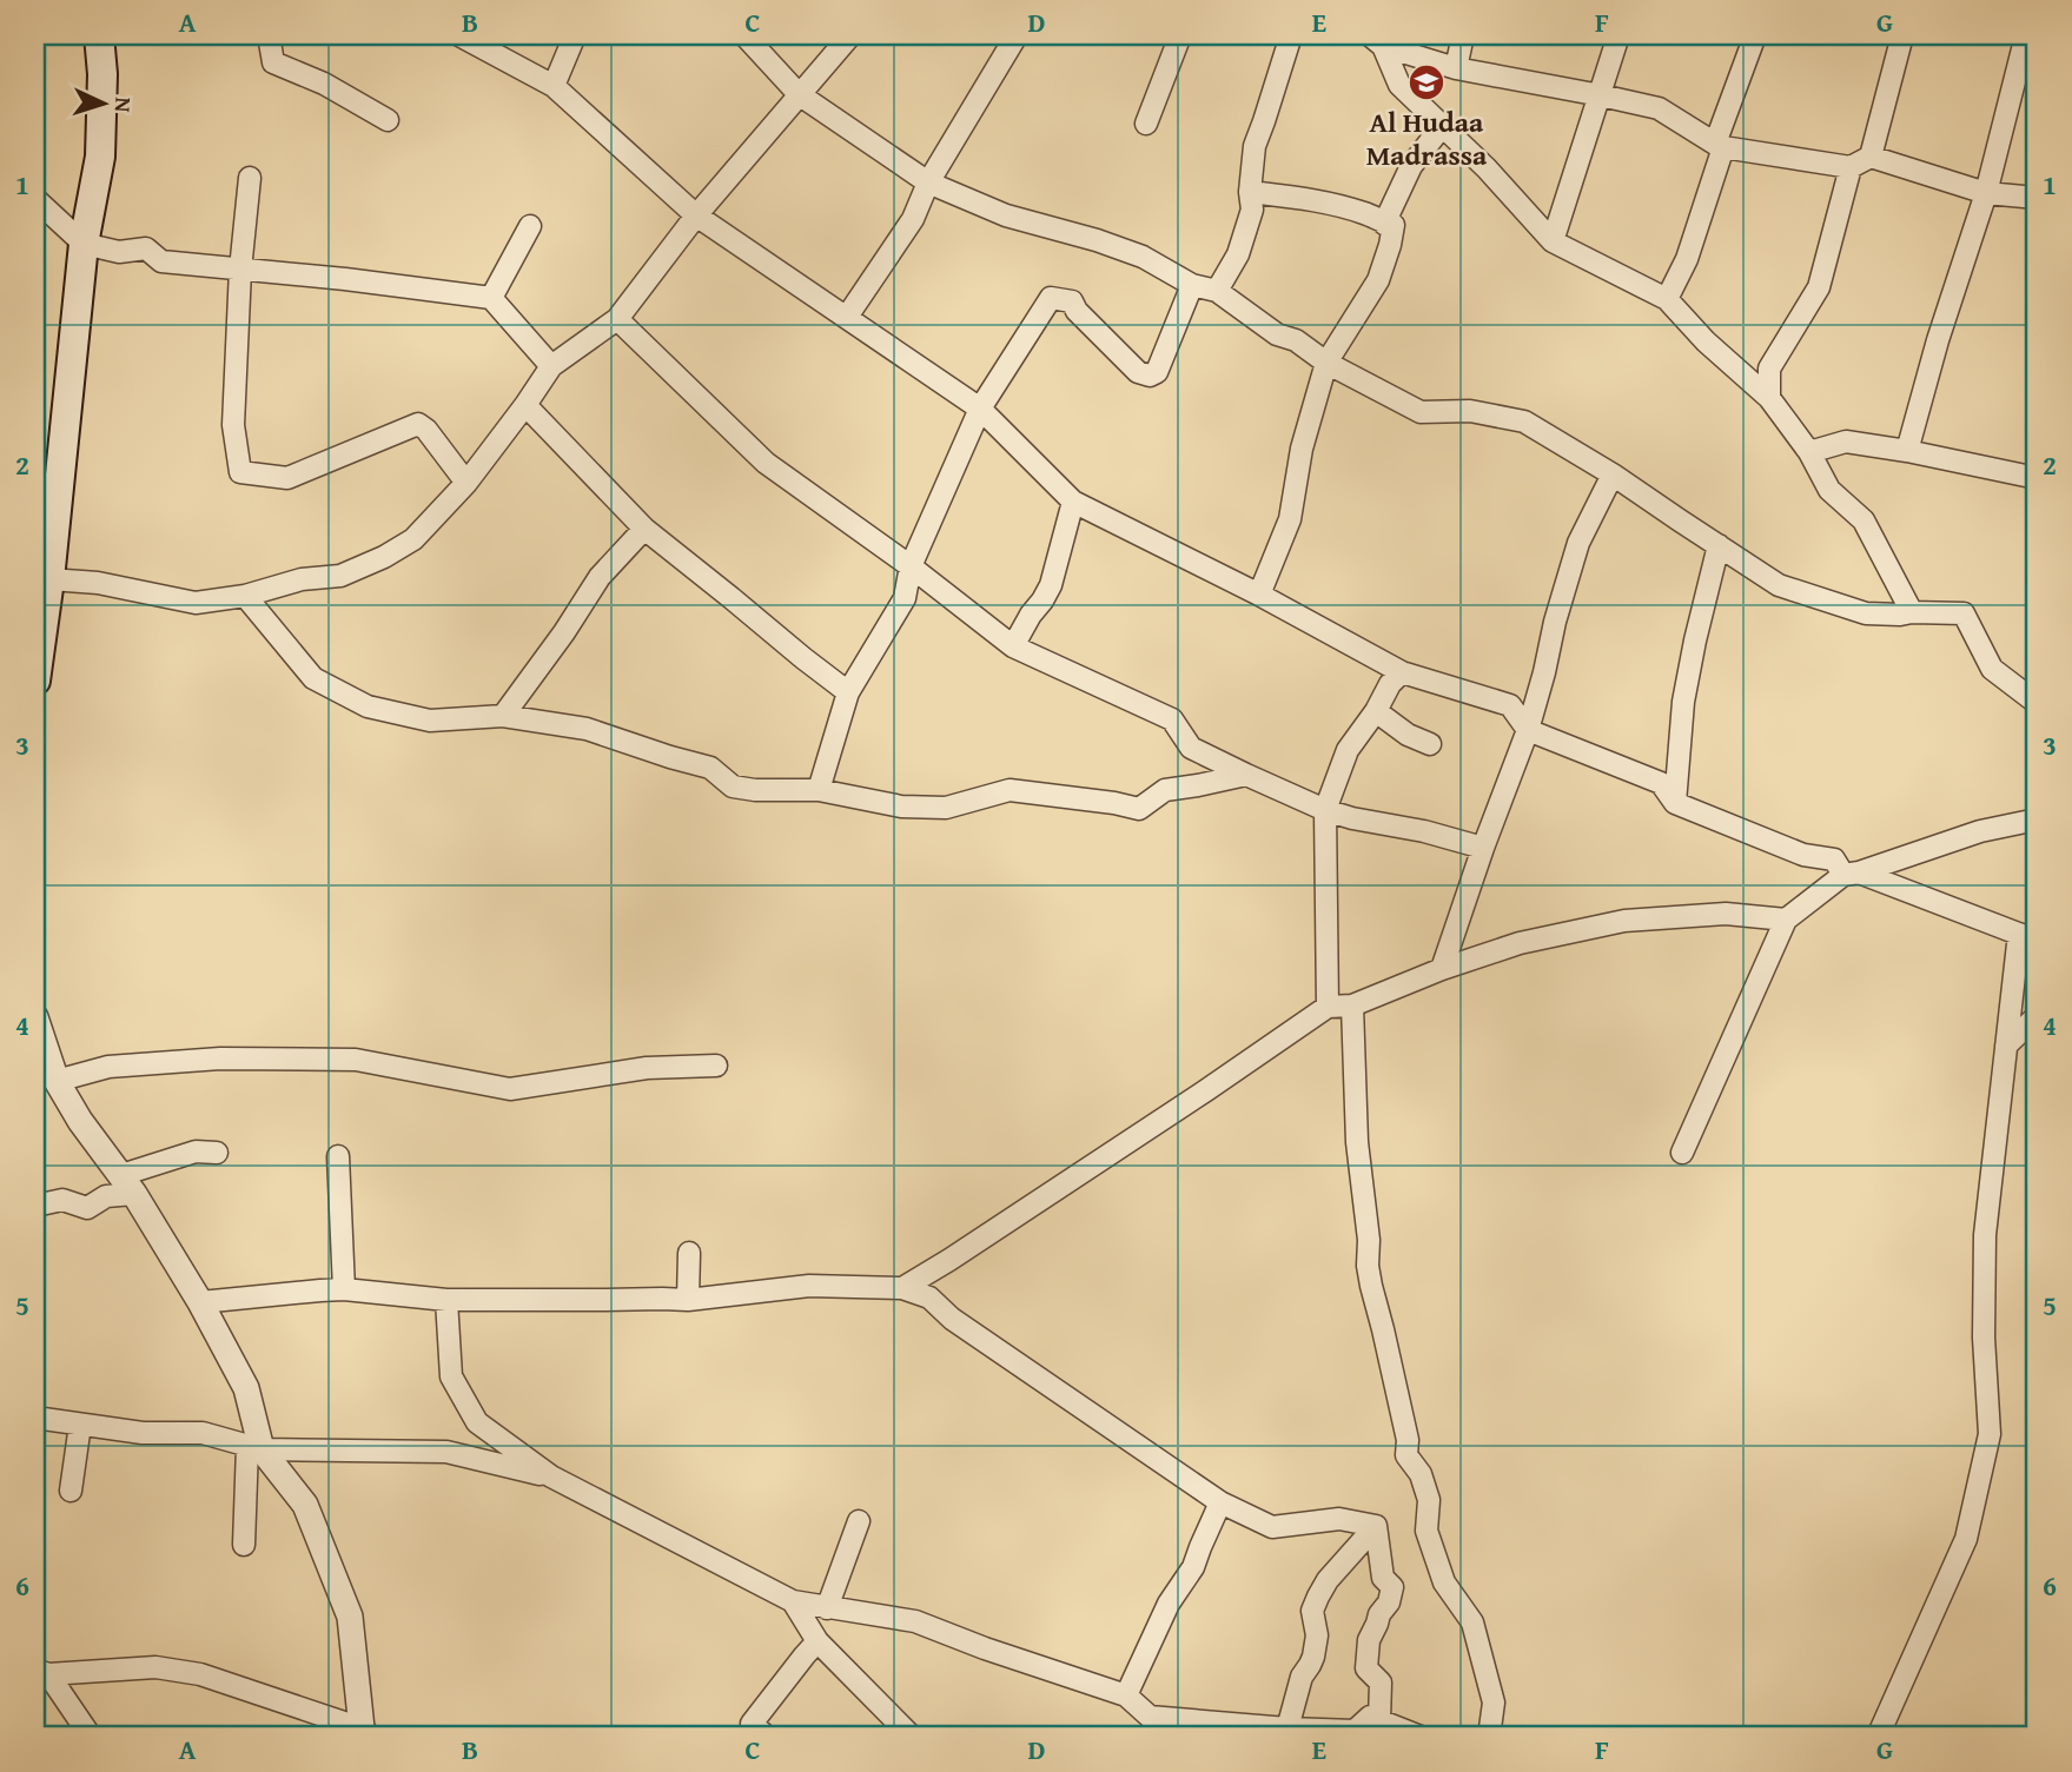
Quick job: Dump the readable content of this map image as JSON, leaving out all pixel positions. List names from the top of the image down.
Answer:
{
  "places": {
    "school or university": ["Al Hudaa Madrassa"]
  },
  "north": "right",
  "grid": {
    "columns": [
      "A",
      "B",
      "C",
      "D",
      "E",
      "F",
      "G"
    ],
    "rows": [
      "1",
      "2",
      "3",
      "4",
      "5",
      "6"
    ]
  }
}
